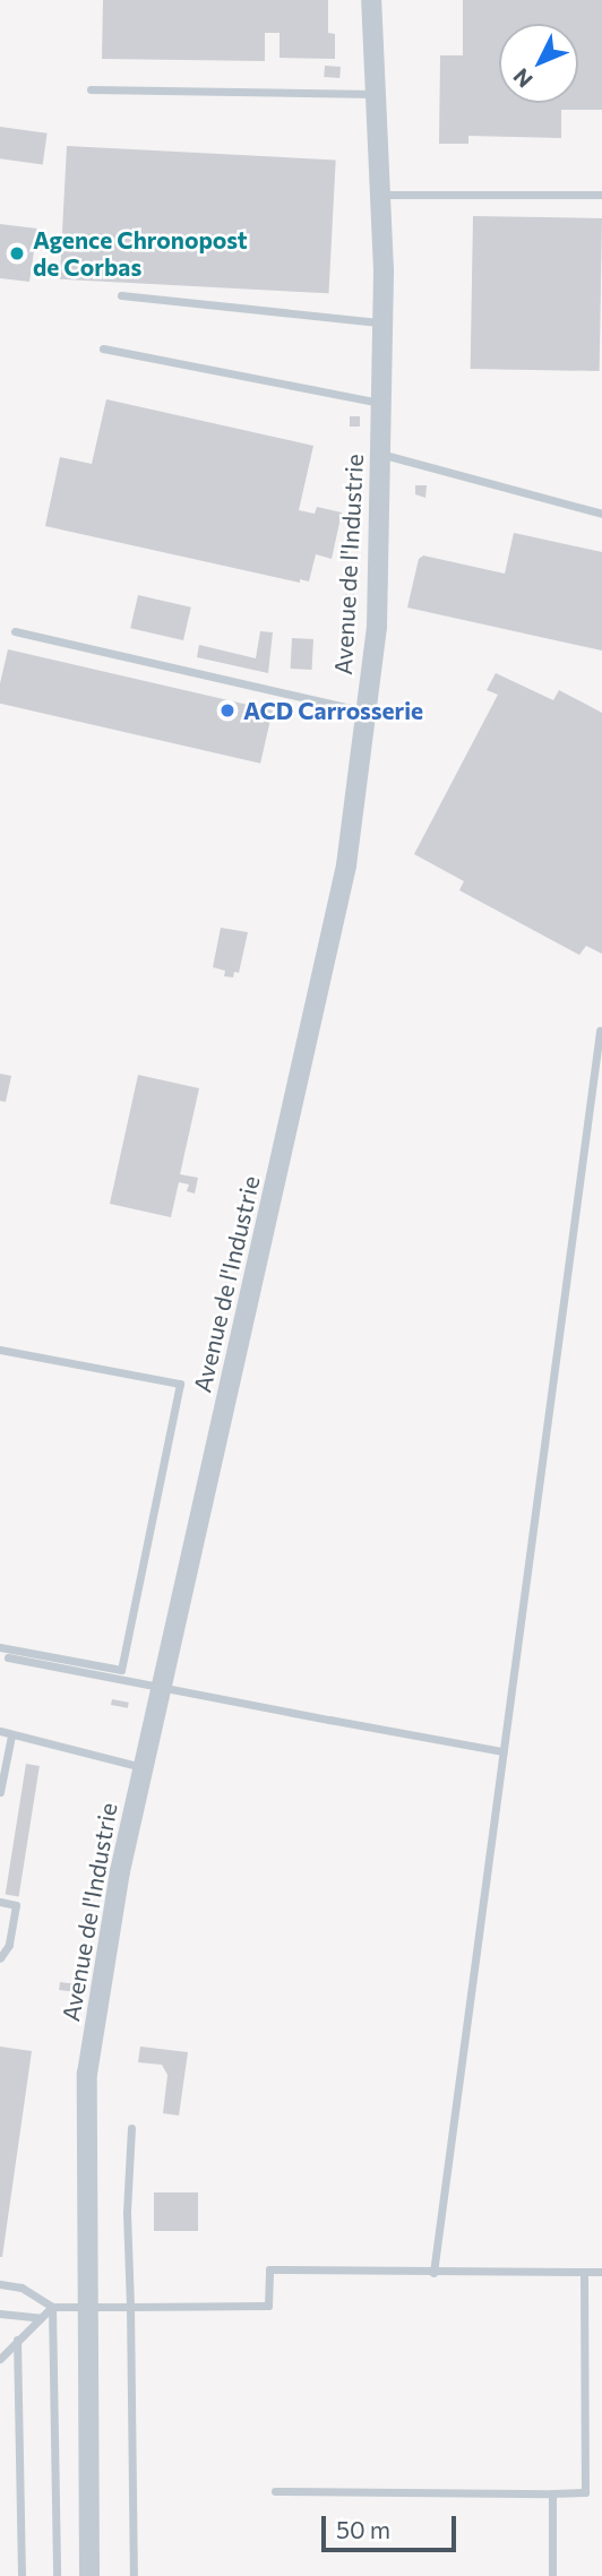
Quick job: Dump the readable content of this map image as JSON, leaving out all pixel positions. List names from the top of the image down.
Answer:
{
  "streets": {
    "street": ["Avenue de l'Industrie"]
  },
  "places": ["Agence Chronopost de Corbas", "ACD Carrosserie"],
  "scale_bar": "50 m",
  "north": "bottom left"
}
